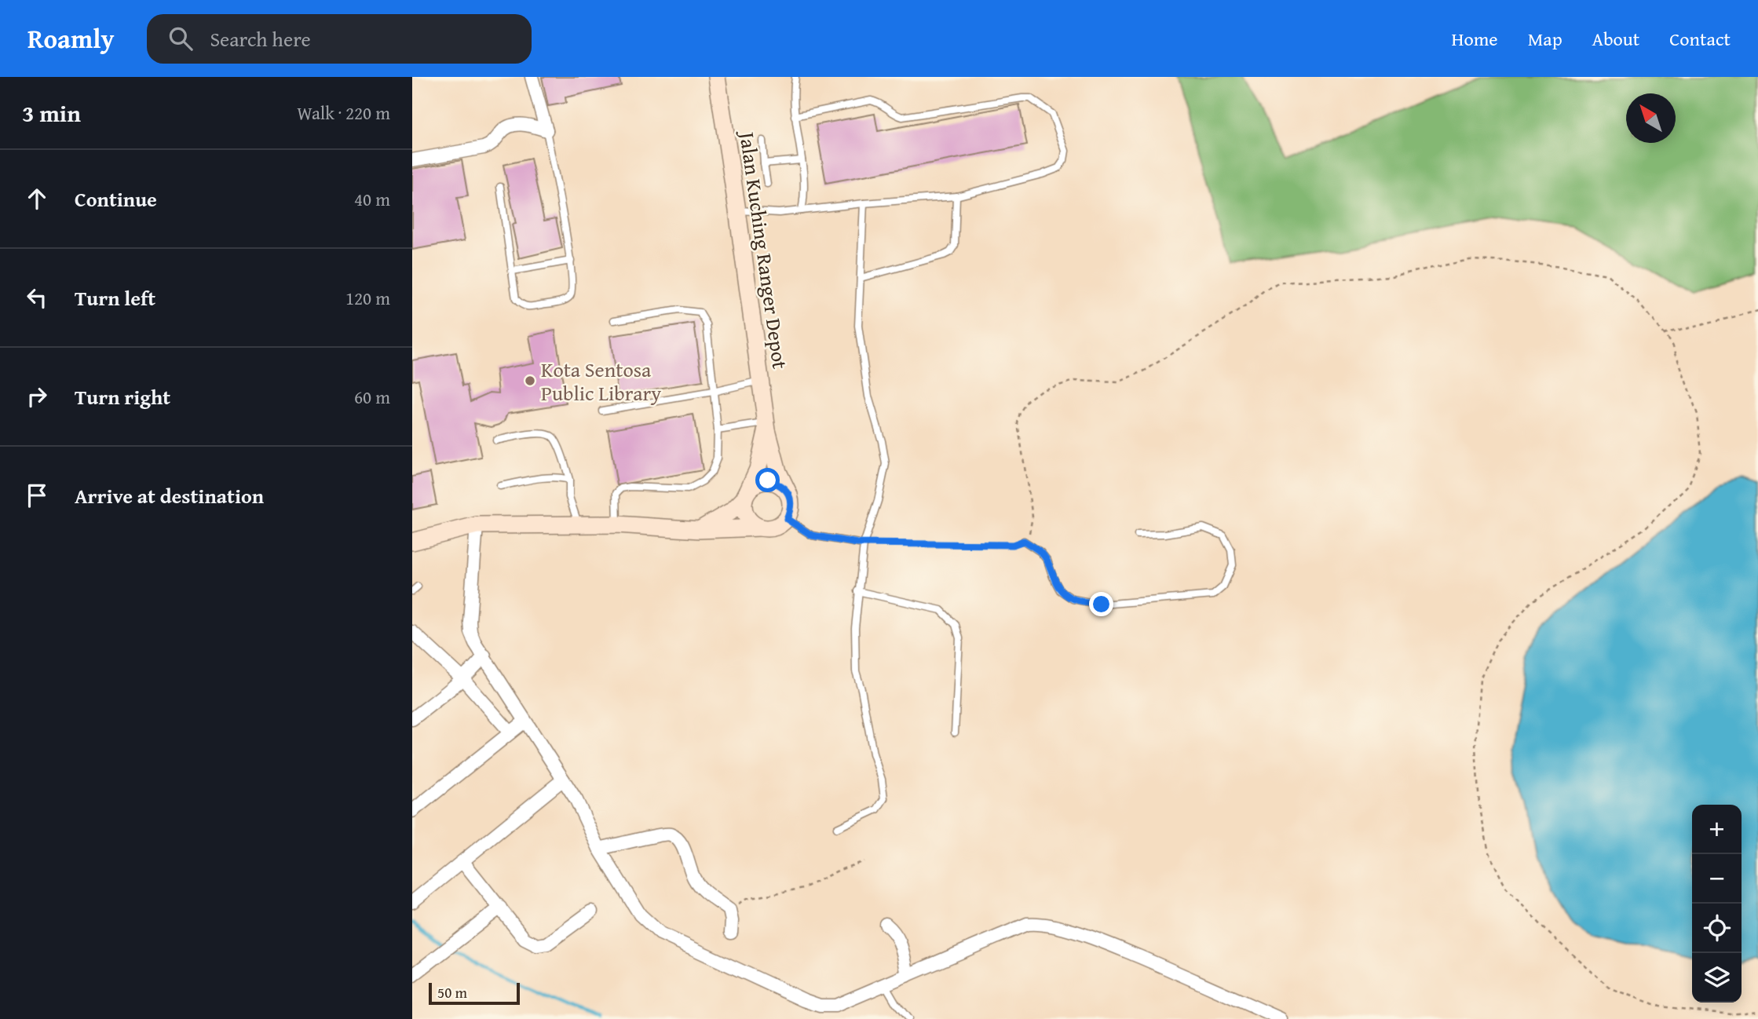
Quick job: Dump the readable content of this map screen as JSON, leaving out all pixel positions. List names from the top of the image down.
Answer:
{
  "streets": {
    "street": ["Jalan Kuching Ranger Depot"]
  },
  "places": ["Kota Sentosa Public Library"],
  "scale_bar": "50 m",
  "north": "top left",
  "page": {
    "header": "Roamly",
    "search": "Search here",
    "nav": [
      "Home",
      "Map",
      "About",
      "Contact"
    ],
    "heading": ["3 min", "Walk · 220 m"],
    "list": [
      ["Continue", "40 m"],
      ["Turn left", "120 m"],
      ["Turn right", "60 m"],
      "Arrive at destination"
    ],
    "map_buttons": ["+", "−"],
    "scale": "50 m"
  }
}
